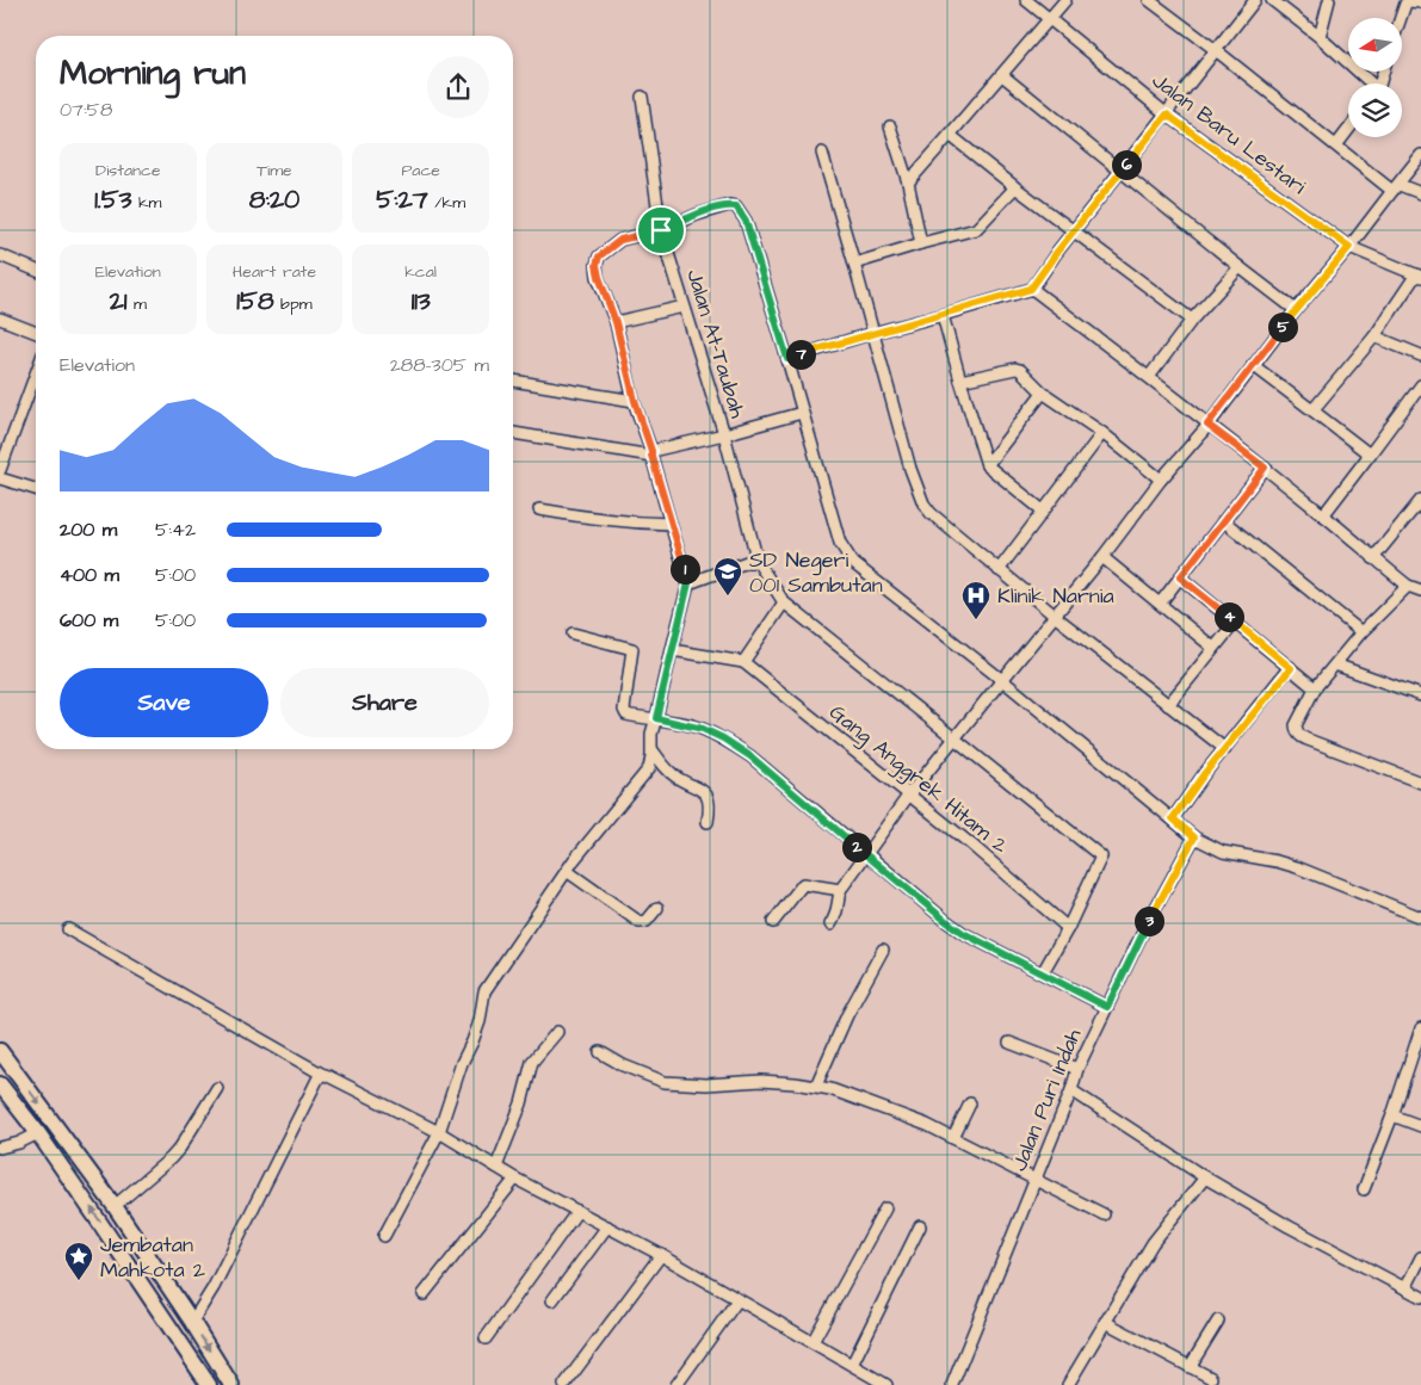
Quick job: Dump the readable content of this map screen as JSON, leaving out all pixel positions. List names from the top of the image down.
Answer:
{
  "streets": {
    "street": [
      "Jalan Baru Lestari",
      "Jalan At-Taubah",
      "Gang Anggrek Hitam 2",
      "Jalan Puri Indah"
    ]
  },
  "crossings": [
    ["Jalan At-Taubah", "Gang Anggrek Hitam 2"]
  ],
  "places": {
    "school or university": ["SD Negeri 001 Sambutan"],
    "hospital": ["Klinik Narnia"],
    "place": ["Jembatan Mahkota 2"]
  },
  "north": "left",
  "page": {
    "heading": ["Morning run", "07:58"],
    "stats": [
      ["Distance", "1.53 km"],
      ["Time", "8:20"],
      ["Pace", "5:27 /km"],
      ["Elevation", "21 m"],
      ["Heart rate", "158 bpm"],
      ["kcal", "113"]
    ],
    "pins": [
      "6",
      "5",
      "7",
      "1",
      "4",
      "2",
      "3"
    ],
    "chart": ["Elevation", "288–305 m"],
    "list": [
      {
        "name": "200 m",
        "note": "5:42"
      },
      {
        "name": "400 m",
        "note": "5:00"
      },
      {
        "name": "600 m",
        "note": "5:00"
      }
    ],
    "buttons": ["Save", "Share"]
  }
}
